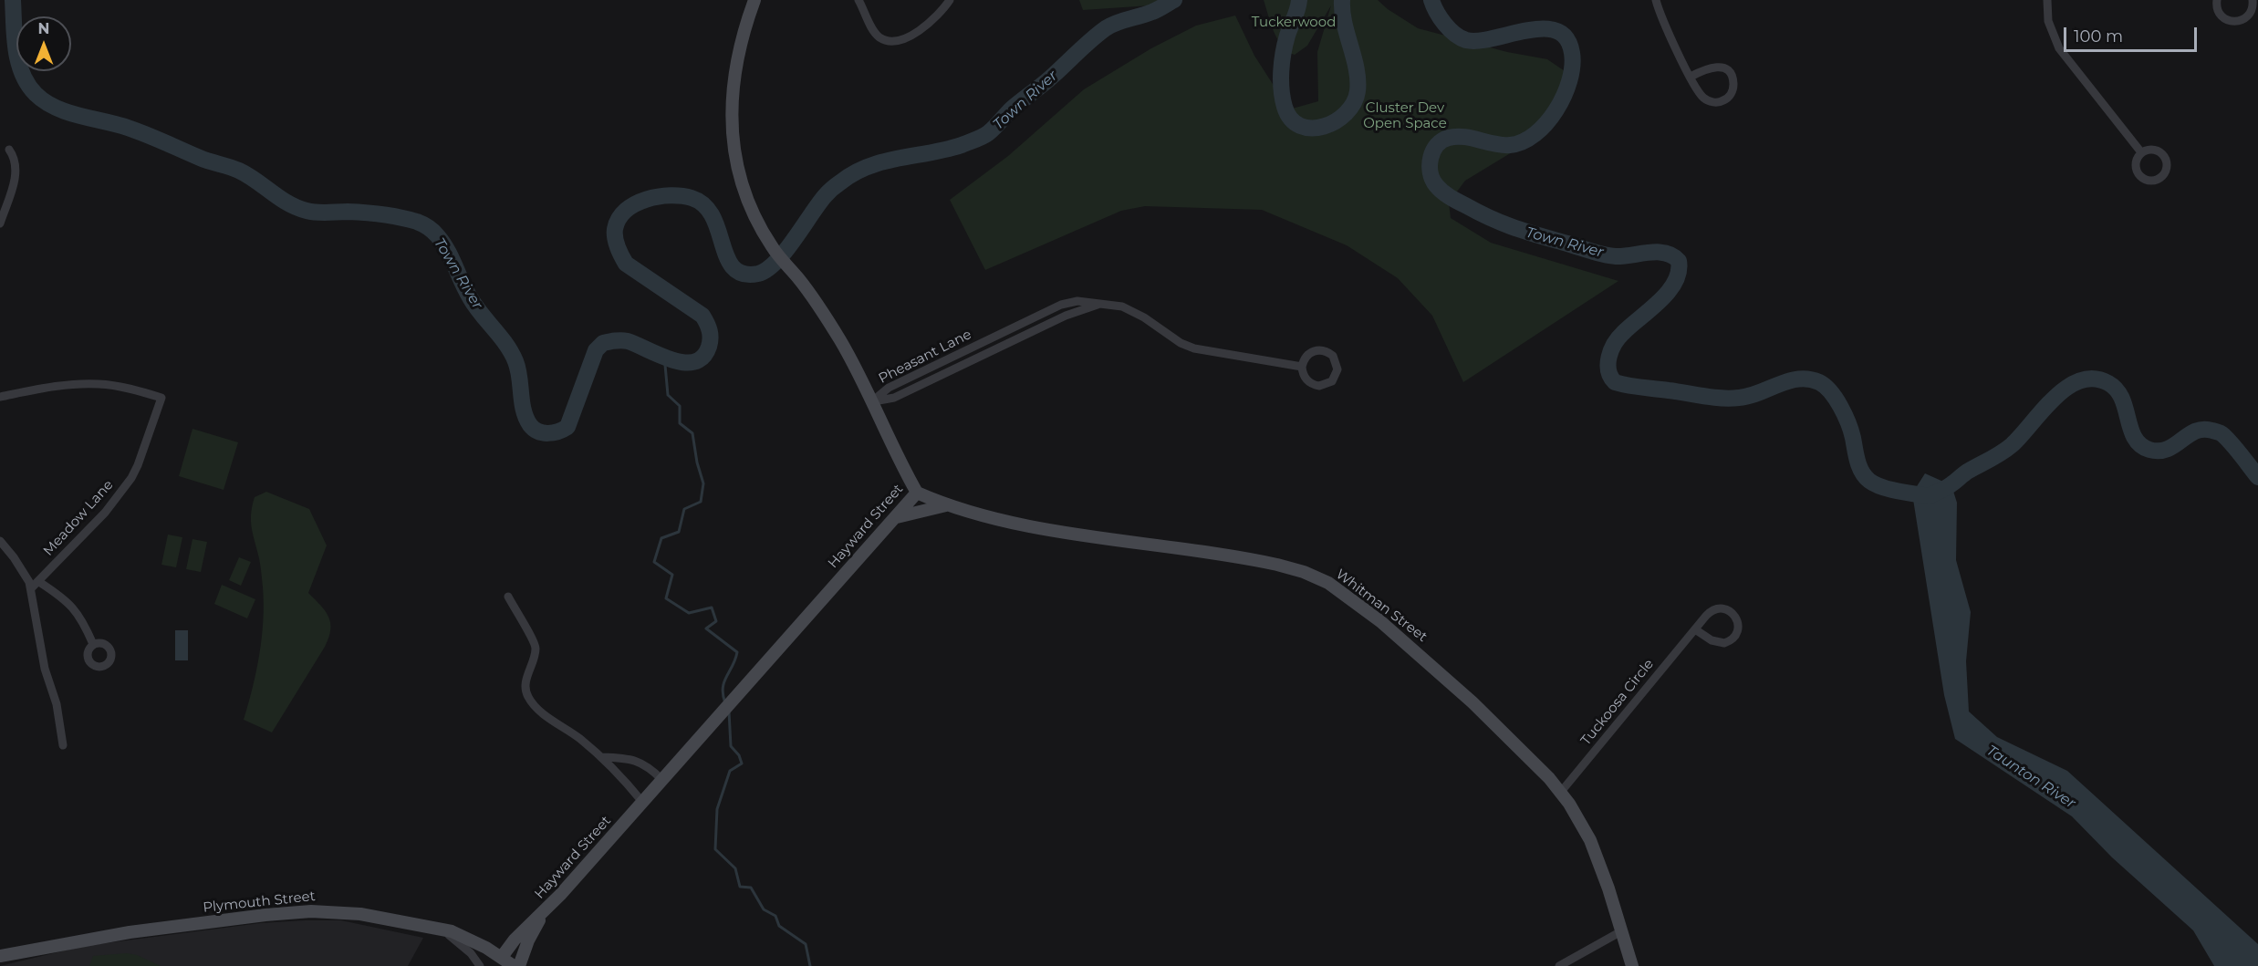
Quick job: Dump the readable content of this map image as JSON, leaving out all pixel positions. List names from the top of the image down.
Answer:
{
  "streets": {
    "street": [
      "Pheasant Lane",
      "Meadow Lane",
      "Hayward Street",
      "Whitman Street",
      "Tuckoosa Circle",
      "Plymouth Street"
    ]
  },
  "crossings": [
    ["Pheasant Lane", "Hayward Street"],
    ["Hayward Street", "Whitman Street"],
    ["Hayward Street", "Plymouth Street"],
    ["Whitman Street", "Tuckoosa Circle"]
  ],
  "water": ["Town River", "Taunton River"],
  "parks": ["Tuckerwood", "Cluster Dev Open Space"],
  "scale_bar": "100 m",
  "north": "top"
}
